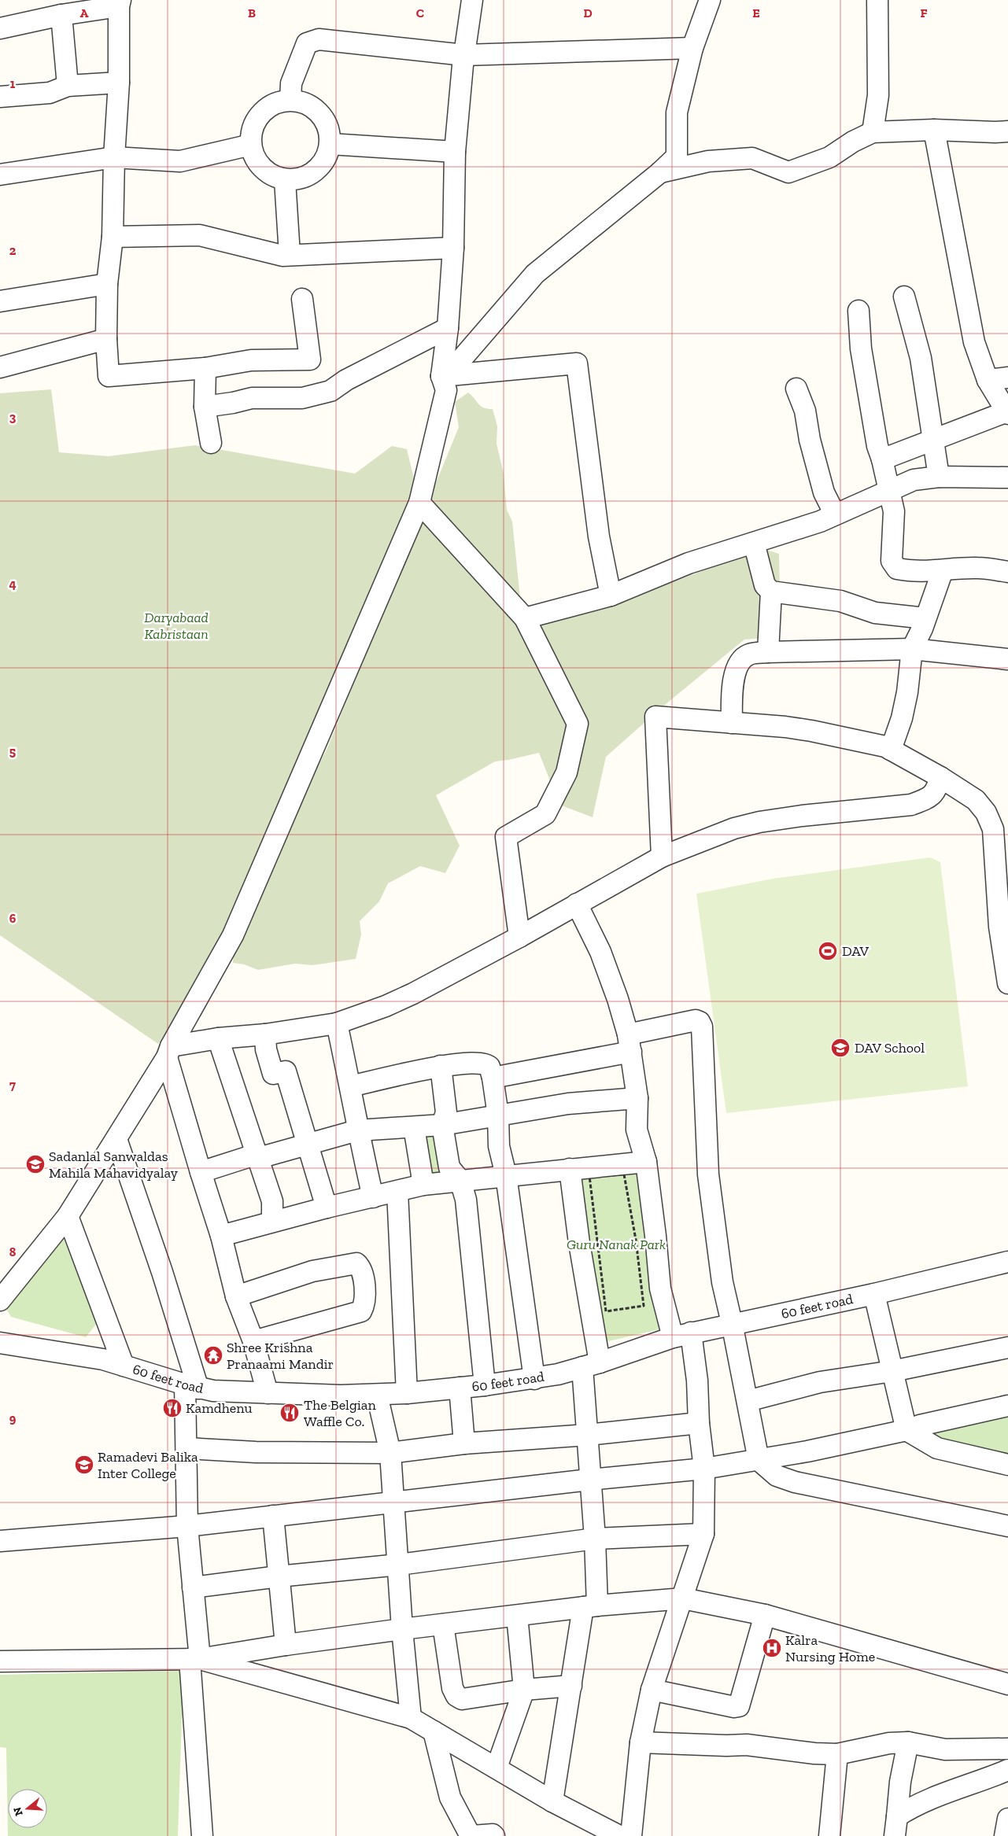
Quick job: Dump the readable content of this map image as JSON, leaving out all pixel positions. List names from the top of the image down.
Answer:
{
  "streets": {
    "street": ["60 feet road"]
  },
  "parks": ["Daryabaad Kabristaan", "Guru Nanak Park"],
  "places": {
    "sports": ["DAV"],
    "school or university": ["DAV School", "Sadanlal Sanwaldas Mahila Mahavidyalay", "Ramadevi Balika Inter College"],
    "temple": ["Shree Krishna Pranaami Mandir"],
    "restaurant": ["Kamdhenu", "The Belgian Waffle Co."],
    "hospital": ["Kalra Nursing Home"]
  },
  "north": "left",
  "grid": {
    "columns": [
      "A",
      "B",
      "C",
      "D",
      "E",
      "F"
    ],
    "rows": [
      "1",
      "2",
      "3",
      "4",
      "5",
      "6",
      "7",
      "8",
      "9"
    ]
  }
}
